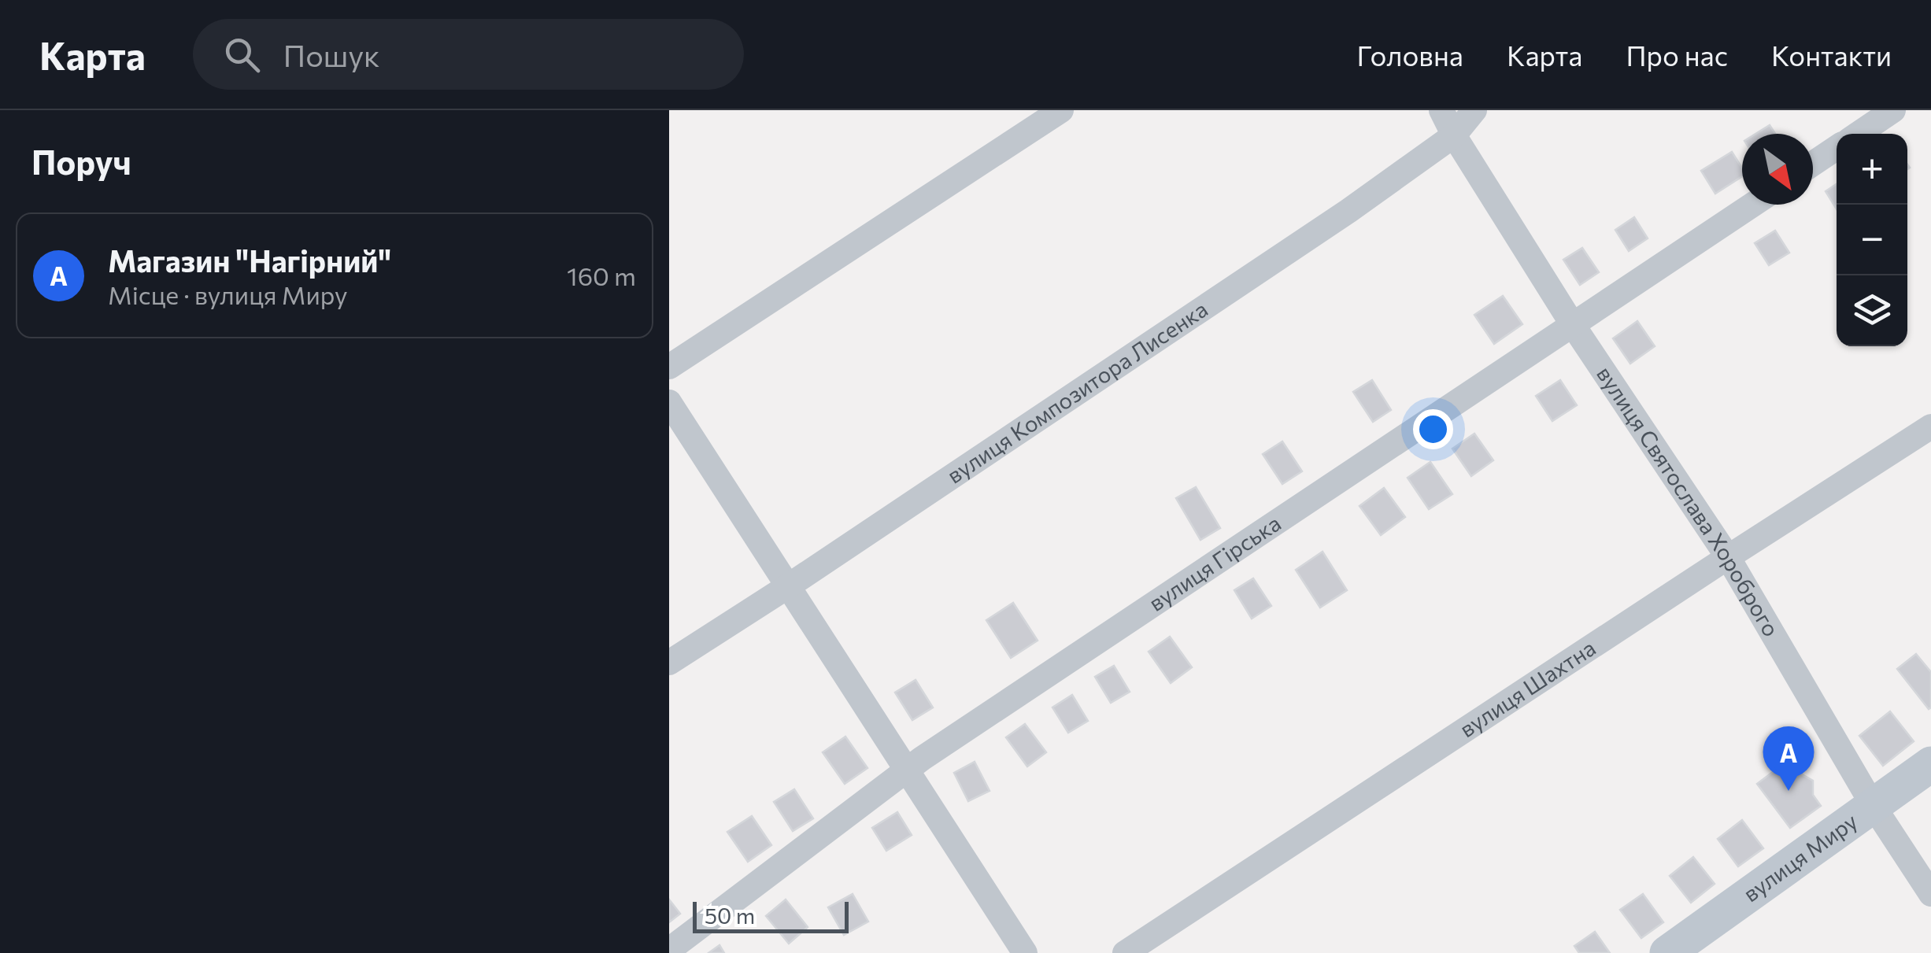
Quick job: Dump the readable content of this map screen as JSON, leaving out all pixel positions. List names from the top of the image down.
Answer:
{
  "streets": {
    "street": [
      "вулиця Композитора Лисенка",
      "вулиця Святослава Хороброго",
      "вулиця Гірська",
      "вулиця Шахтна",
      "вулиця Миру"
    ]
  },
  "crossings": [
    ["вулиця Композитора Лисенка", "вулиця Святослава Хороброго"],
    ["вулиця Святослава Хороброго", "вулиця Гірська"],
    ["вулиця Святослава Хороброго", "вулиця Шахтна"],
    ["вулиця Святослава Хороброго", "вулиця Миру"]
  ],
  "scale_bar": "50 m",
  "north": "bottom right",
  "page": {
    "header": "Карта",
    "search": "Пошук",
    "nav": [
      "Головна",
      "Карта",
      "Про нас",
      "Контакти"
    ],
    "heading": "Поруч",
    "map_buttons": ["+", "−"],
    "list": [
      {
        "mark": "A",
        "name": "Магазин \"Нагірний\"",
        "note": "Місце · вулиця Миру",
        "value": "160 m"
      }
    ],
    "pins": "A",
    "scale": "50 m"
  }
}
